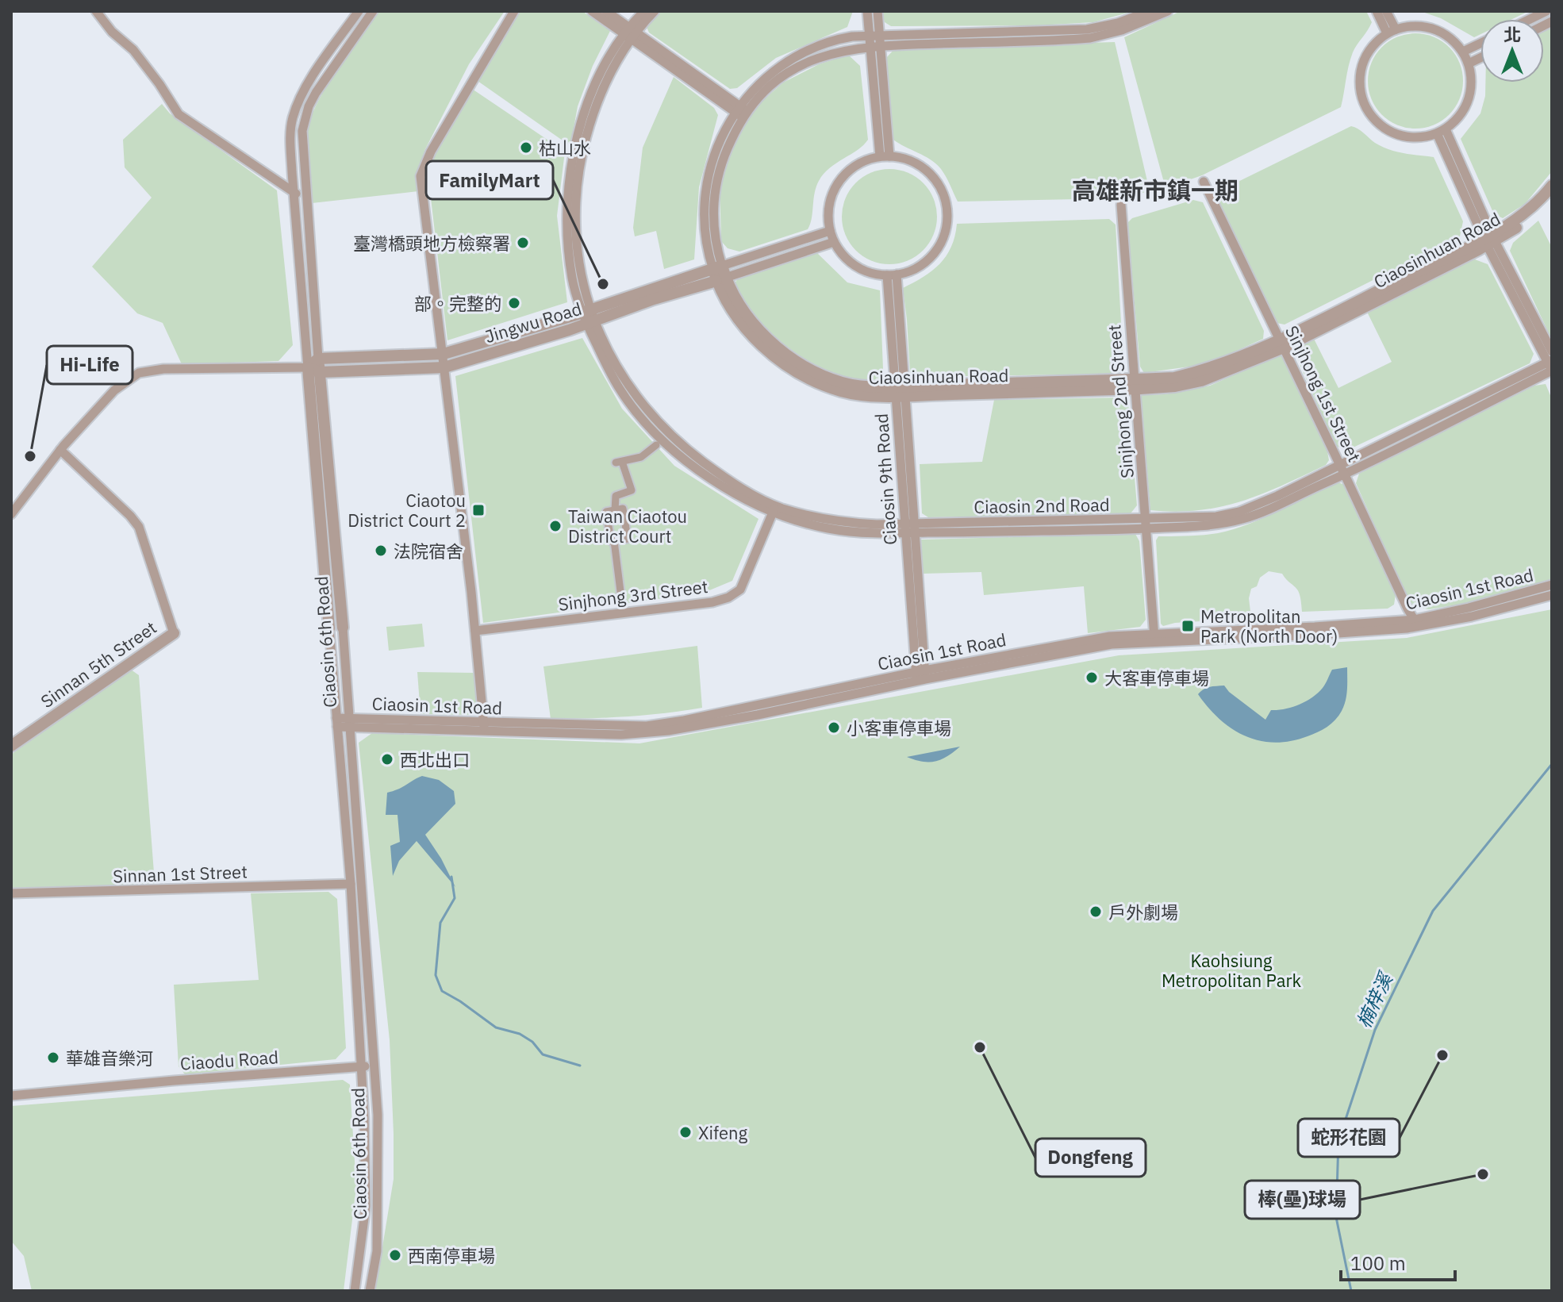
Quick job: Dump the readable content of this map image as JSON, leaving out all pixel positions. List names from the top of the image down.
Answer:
{
  "streets": {
    "street": [
      "Ciaosinhuan Road",
      "Jingwu Road",
      "Sinjhong 1st Street",
      "Sinjhong 2nd Street",
      "Ciaosin 9th Road",
      "Ciaosin 2nd Road",
      "Ciaosin 1st Road",
      "Sinjhong 3rd Street",
      "Ciaosin 6th Road",
      "Sinnan 5th Street",
      "Sinnan 1st Street",
      "Ciaodu Road"
    ]
  },
  "crossings": [
    ["Ciaosinhuan Road", "Jingwu Road"],
    ["Ciaosinhuan Road", "Sinjhong 1st Street"],
    ["Ciaosinhuan Road", "Sinjhong 2nd Street"],
    ["Ciaosinhuan Road", "Ciaosin 9th Road"],
    ["Jingwu Road", "Ciaosin 9th Road"],
    ["Jingwu Road", "Ciaosin 2nd Road"],
    ["Jingwu Road", "Ciaosin 6th Road"],
    ["Sinjhong 1st Street", "Ciaosin 2nd Road"],
    ["Sinjhong 1st Street", "Ciaosin 1st Road"],
    ["Sinjhong 2nd Street", "Ciaosin 2nd Road"],
    ["Sinjhong 2nd Street", "Ciaosin 1st Road"],
    ["Ciaosin 9th Road", "Ciaosin 2nd Road"],
    ["Ciaosin 9th Road", "Ciaosin 1st Road"],
    ["Ciaosin 2nd Road", "Sinjhong 3rd Street"],
    ["Ciaosin 1st Road", "Ciaosin 6th Road"],
    ["Ciaosin 6th Road", "Sinnan 1st Street"],
    ["Ciaosin 6th Road", "Ciaodu Road"]
  ],
  "districts": ["高雄新市鎮一期"],
  "water": ["楠梓溪"],
  "parks": ["Kaohsiung Metropolitan Park"],
  "places": {
    "other": [
      "枯山水",
      "臺灣橋頭地方檢察署",
      "FamilyMart",
      "部。完整的",
      "Hi-Life",
      "Taiwan Ciaotou District Court",
      "法院宿舍",
      "大客車停車場",
      "小客車停車場",
      "西北出口",
      "戶外劇場",
      "Dongfeng",
      "蛇形花園",
      "華雄音樂河",
      "Xifeng",
      "棒(壘)球場",
      "西南停車場"
    ],
    "transit": ["Ciaotou District Court 2", "Metropolitan Park (North Door)"]
  },
  "scale_bar": "100 m",
  "north": "top"
}
